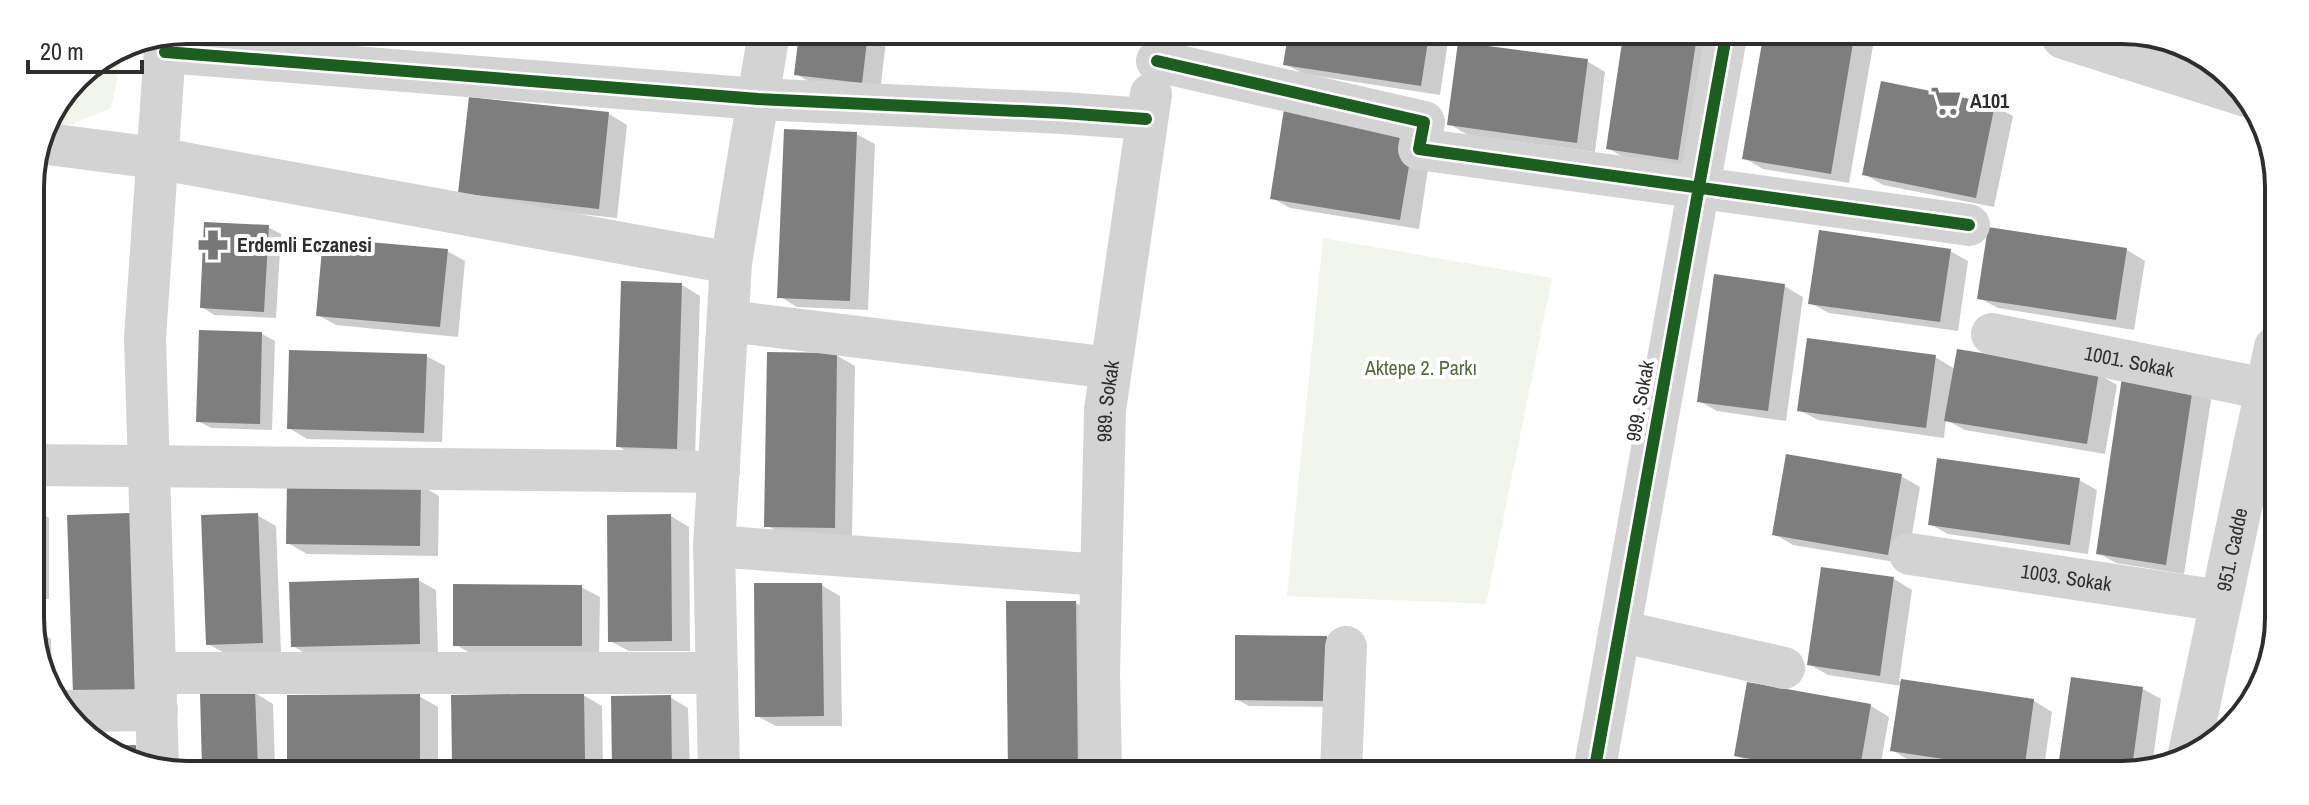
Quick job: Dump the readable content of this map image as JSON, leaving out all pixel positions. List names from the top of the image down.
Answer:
{
  "streets": {
    "street": [
      "1001. Sokak",
      "989. Sokak",
      "999. Sokak",
      "951. Cadde",
      "1003. Sokak"
    ]
  },
  "crossings": [
    ["951. Cadde", "1003. Sokak"]
  ],
  "parks": ["Aktepe 2. Parkı"],
  "places": {
    "supermarket": ["A101"],
    "pharmacy": ["Erdemli Eczanesi"]
  },
  "scale_bar": "20 m"
}
